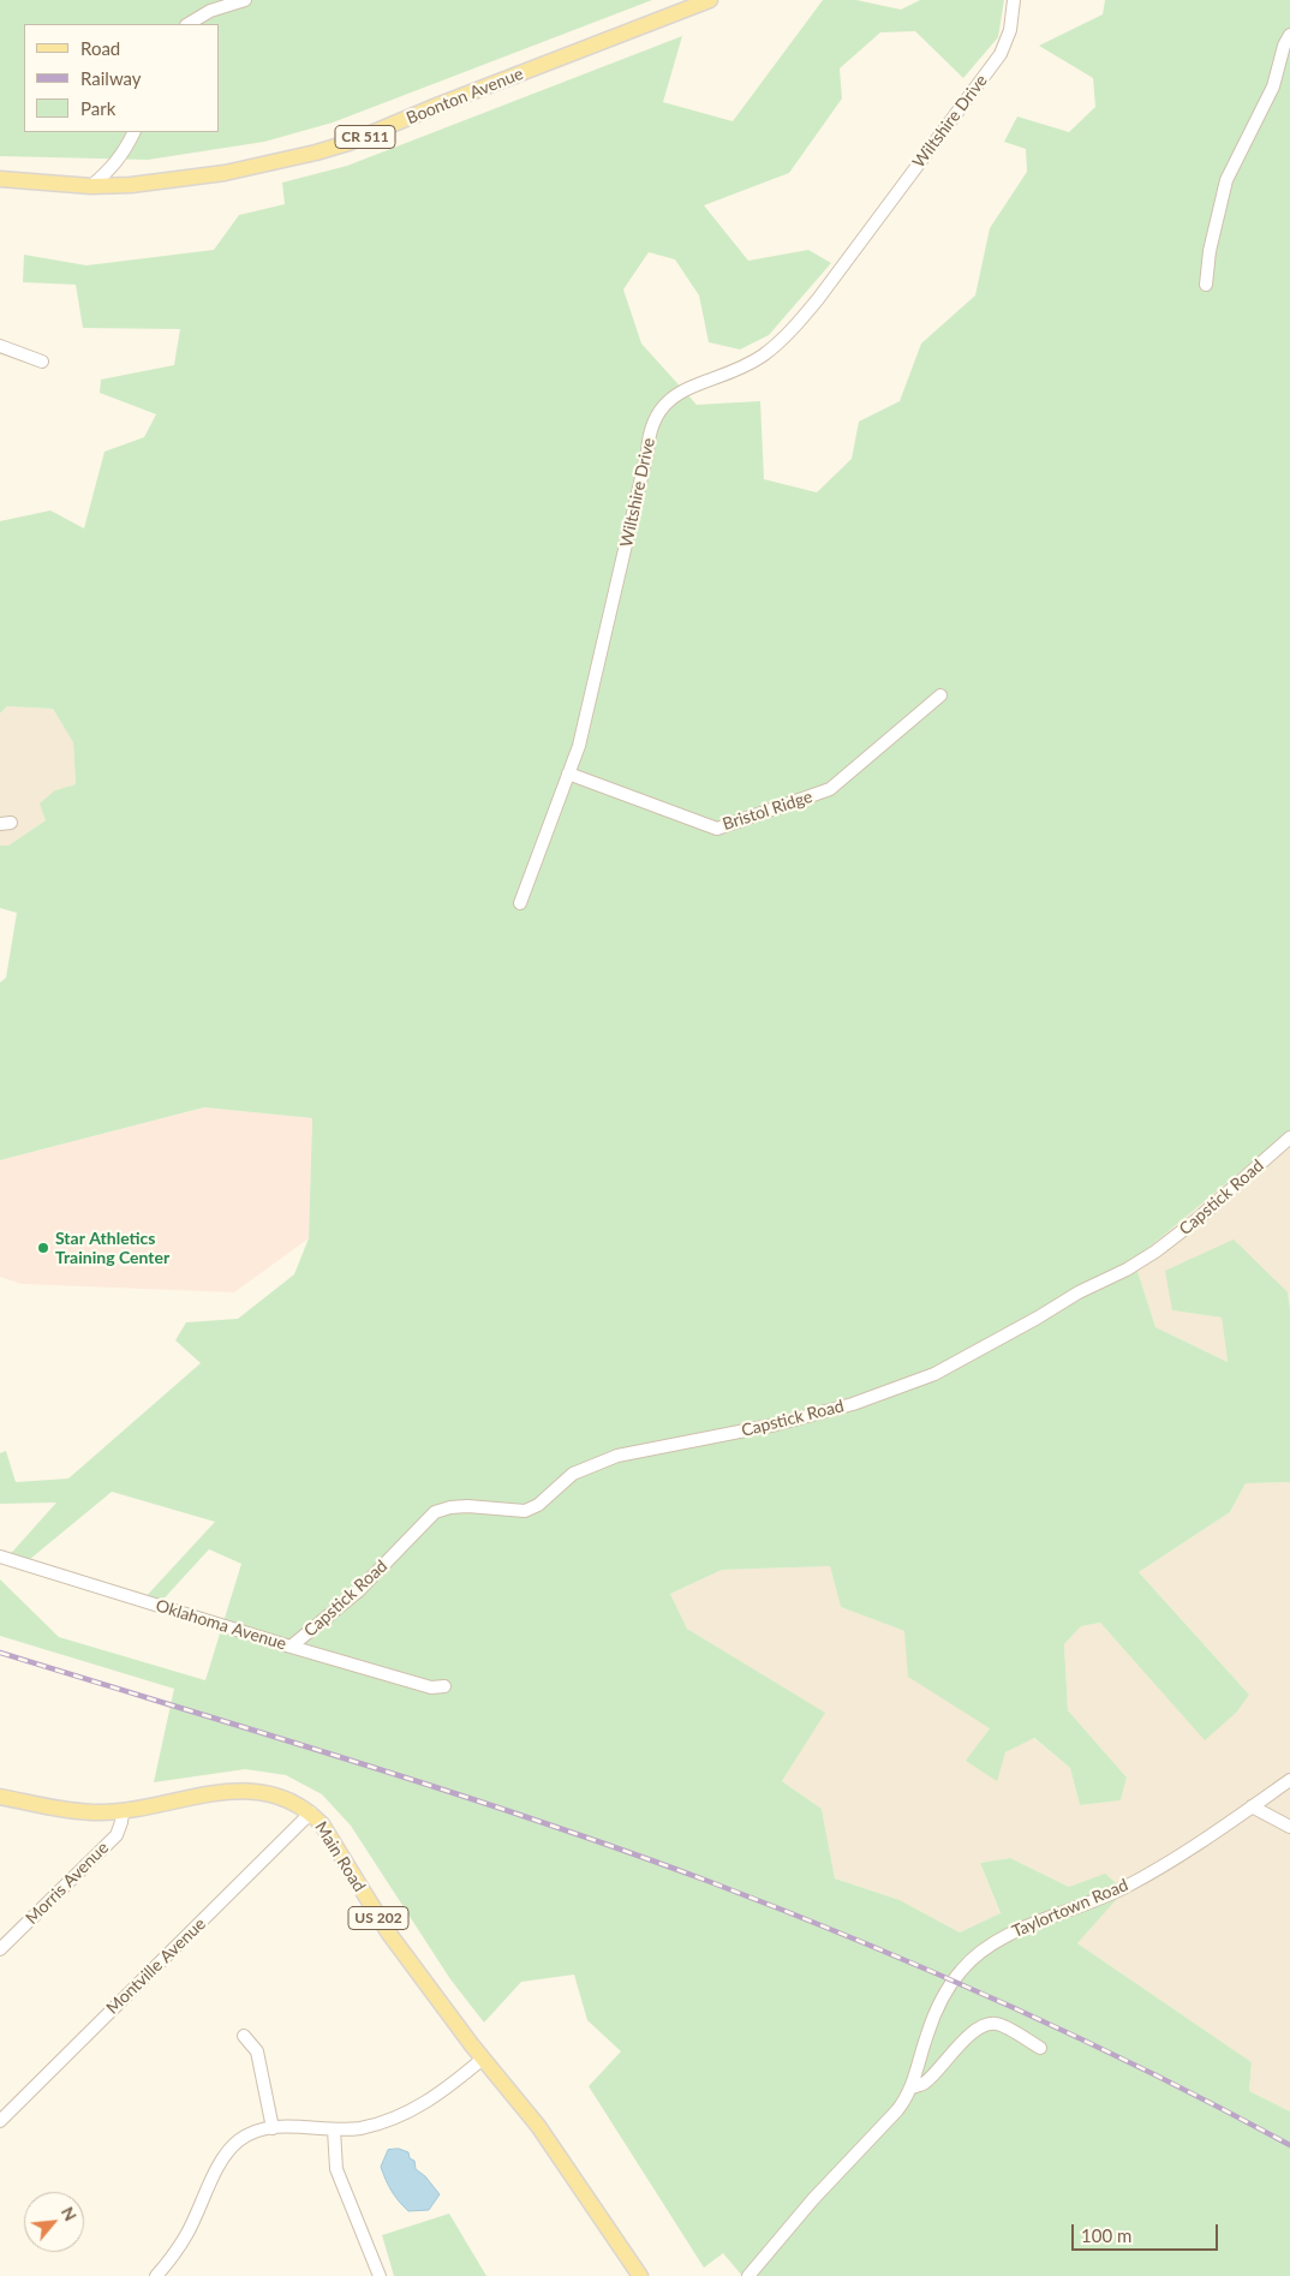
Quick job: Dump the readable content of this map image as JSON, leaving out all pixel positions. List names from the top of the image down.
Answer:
{
  "streets": {
    "main road": [
      "Boonton Avenue",
      "CR 511",
      "Main Road",
      "US 202"
    ],
    "street": [
      "Wiltshire Drive",
      "Bristol Ridge",
      "Capstick Road",
      "Oklahoma Avenue",
      "Morris Avenue",
      "Taylortown Road",
      "Montville Avenue"
    ]
  },
  "crossings": [
    ["Wiltshire Drive", "Bristol Ridge"],
    ["Capstick Road", "Oklahoma Avenue"],
    ["Main Road", "Morris Avenue"],
    ["Main Road", "Montville Avenue"]
  ],
  "places": ["Star Athletics Training Center"],
  "legend": ["Road", "Railway", "Park"],
  "scale_bar": "100 m",
  "north": "top right"
}
